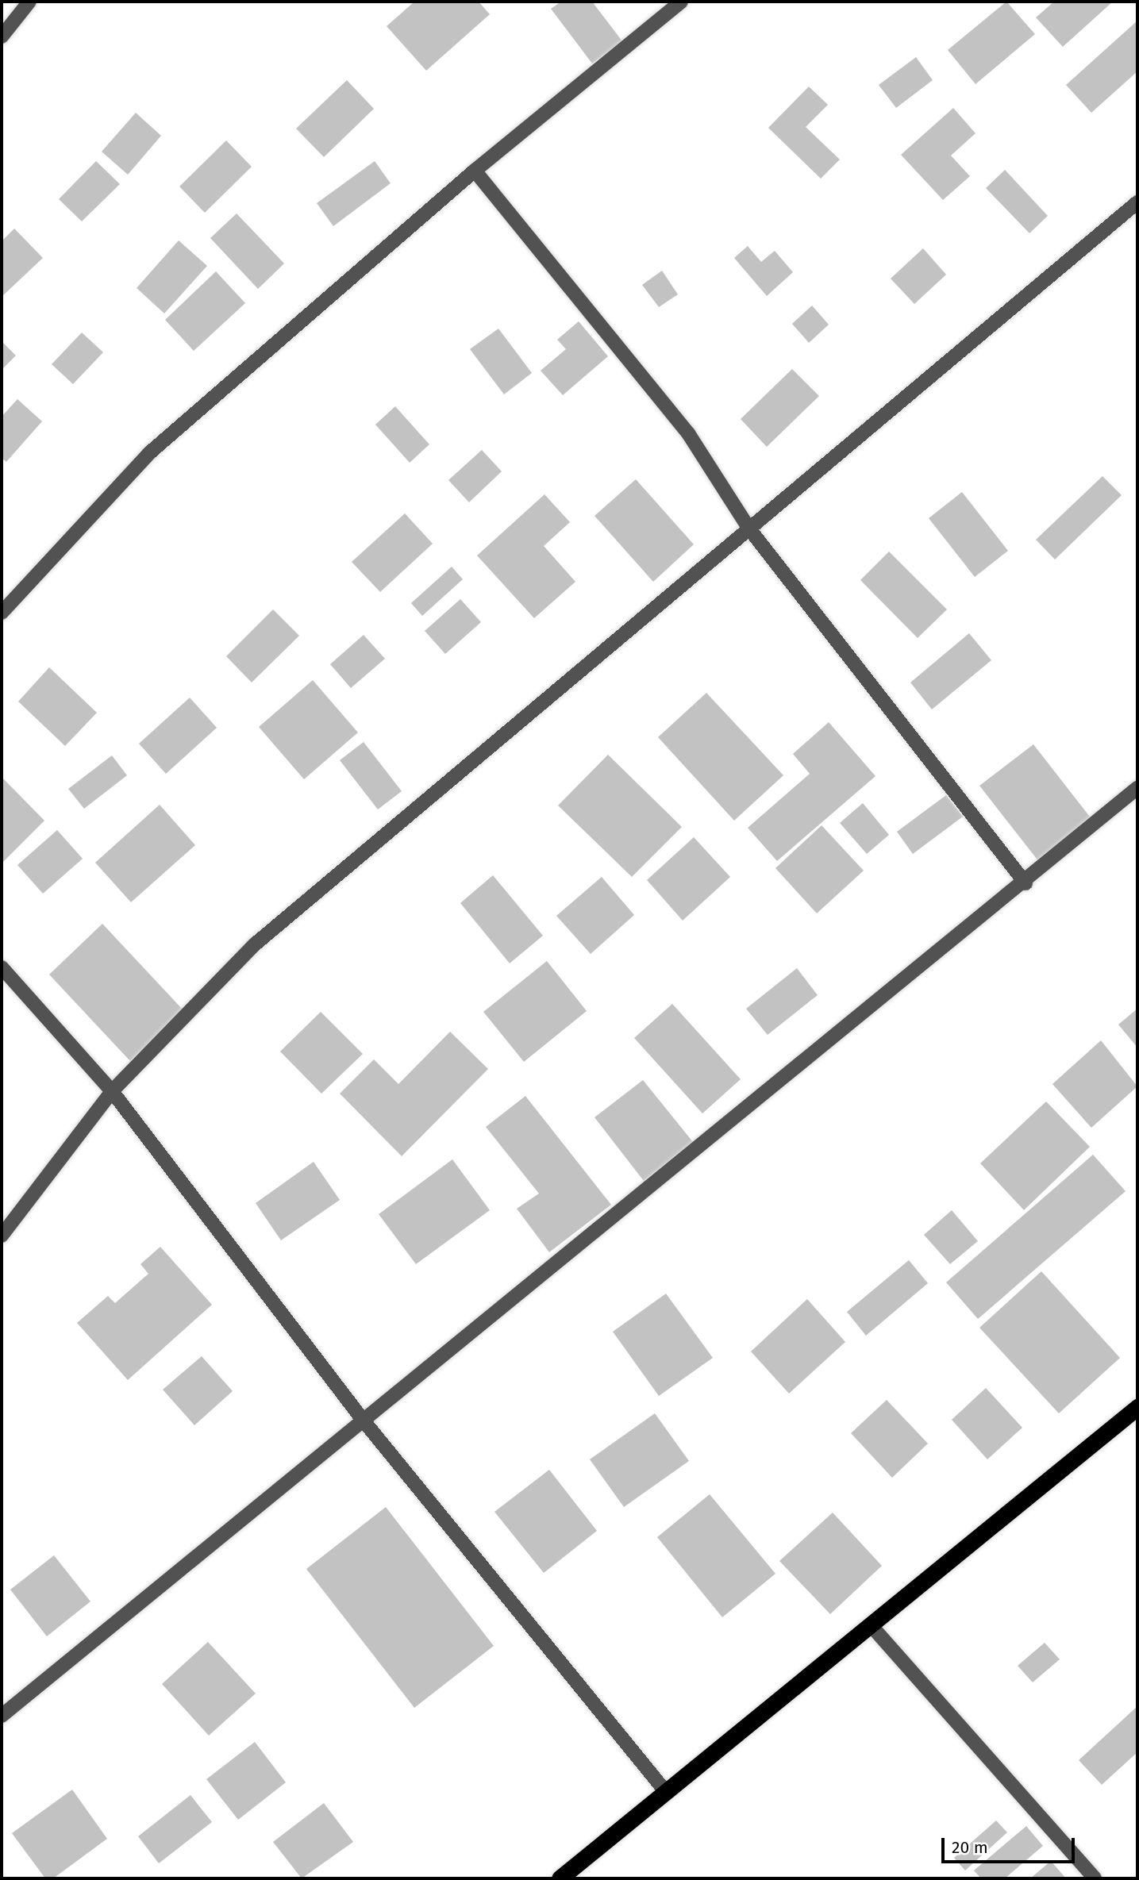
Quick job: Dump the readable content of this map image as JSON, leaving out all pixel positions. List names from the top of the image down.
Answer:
{
  "scale_bar": "20 m"
}
